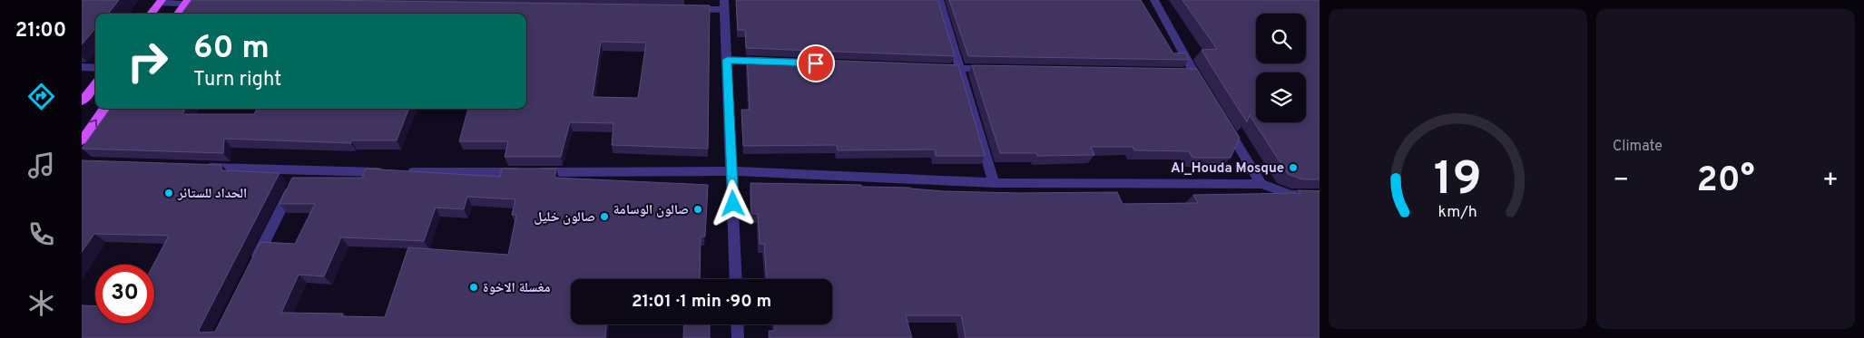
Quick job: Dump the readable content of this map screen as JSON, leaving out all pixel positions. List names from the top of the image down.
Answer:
{
  "places": [
    "Al_Houda Mosque",
    "الحداد للستائر",
    "صالون الوسامة",
    "صالون خليل",
    "مغسلة الاخوة"
  ],
  "page": {
    "tabs": "21:00",
    "tile": "Climate",
    "turn": ["60 m", "Turn right"],
    "heat": ["−", "20°", "+"],
    "limit": "30",
    "trip": "21:01 · 1 min · 90 m",
    "gauge": ["19", "km/h"]
  }
}
